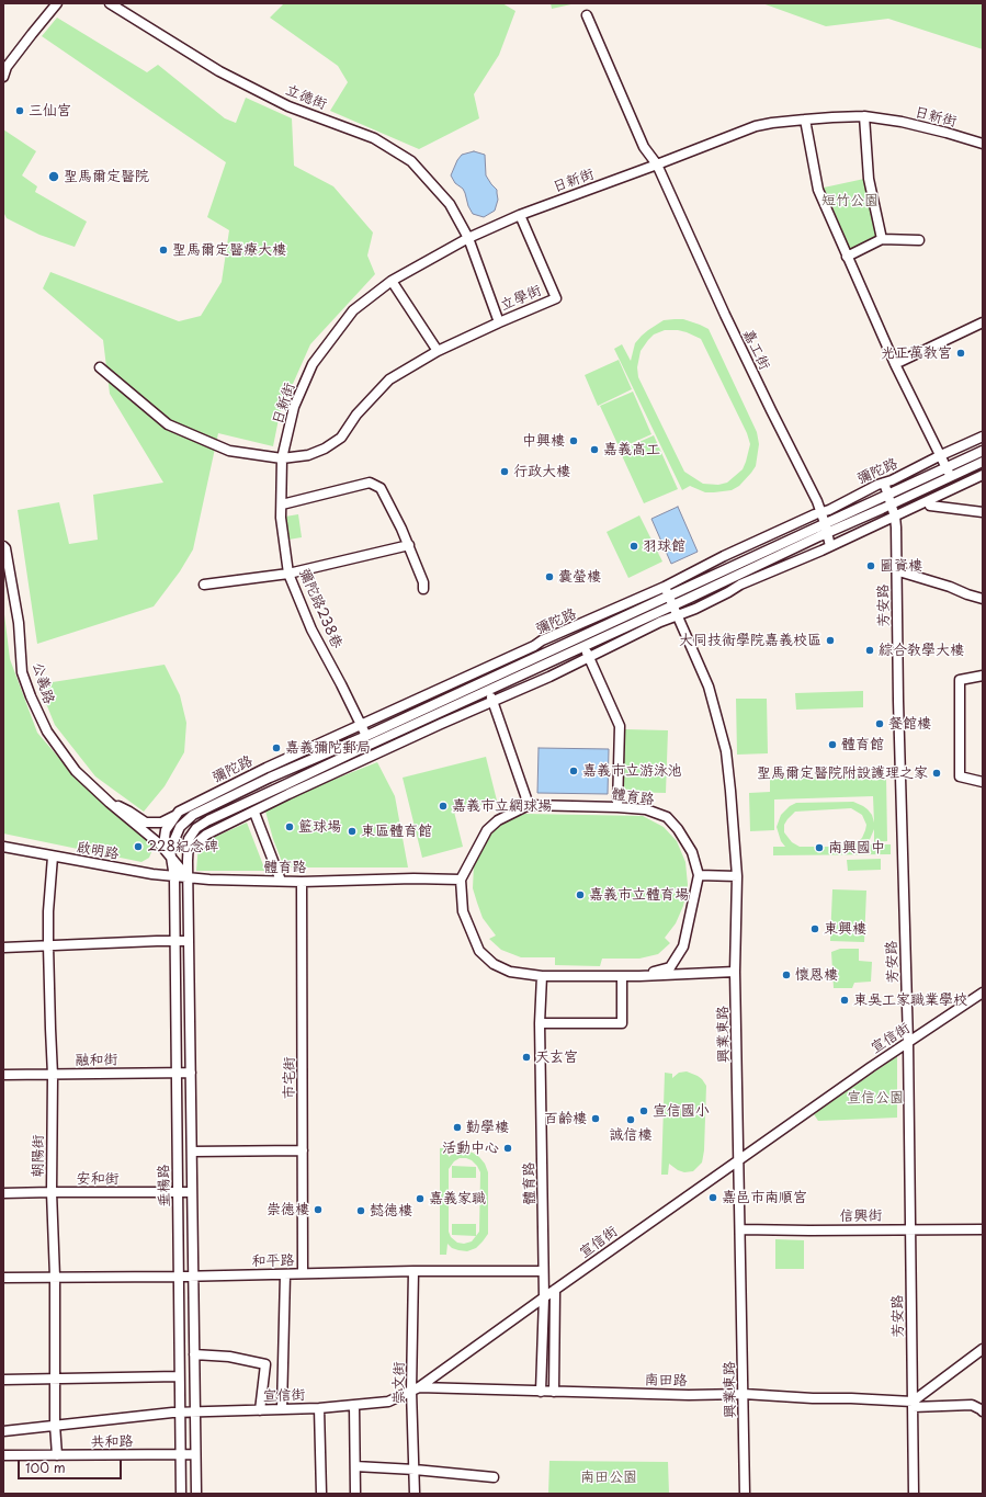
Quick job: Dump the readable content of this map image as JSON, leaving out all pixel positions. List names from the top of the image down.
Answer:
{
  "streets": {
    "street": [
      "立德街",
      "日新街",
      "立學街",
      "嘉工街",
      "彌陀路",
      "芳安路",
      "彌陀路238巷",
      "公義路",
      "體育路",
      "啟明路",
      "興業東路",
      "宣信街",
      "融和街",
      "市宅街",
      "朝陽街",
      "安和街",
      "垂楊路",
      "信興街",
      "和平路",
      "南田路",
      "崇文街",
      "共和路"
    ]
  },
  "crossings": [
    ["立德街", "日新街"],
    ["立德街", "立學街"],
    ["日新街", "立學街"],
    ["日新街", "嘉工街"],
    ["日新街", "彌陀路238巷"],
    ["立學街", "彌陀路238巷"],
    ["嘉工街", "彌陀路"],
    ["彌陀路", "芳安路"],
    ["彌陀路", "彌陀路238巷"],
    ["彌陀路", "公義路"],
    ["彌陀路", "啟明路"],
    ["彌陀路", "興業東路"],
    ["彌陀路", "垂楊路"],
    ["芳安路", "宣信街"],
    ["芳安路", "信興街"],
    ["芳安路", "南田路"],
    ["公義路", "體育路"],
    ["公義路", "啟明路"],
    ["公義路", "垂楊路"],
    ["體育路", "啟明路"],
    ["體育路", "興業東路"],
    ["體育路", "宣信街"],
    ["體育路", "市宅街"],
    ["體育路", "垂楊路"],
    ["體育路", "和平路"],
    ["體育路", "南田路"],
    ["啟明路", "朝陽街"],
    ["啟明路", "垂楊路"],
    ["興業東路", "宣信街"],
    ["興業東路", "信興街"],
    ["興業東路", "南田路"],
    ["宣信街", "朝陽街"],
    ["宣信街", "垂楊路"],
    ["宣信街", "南田路"],
    ["宣信街", "崇文街"],
    ["融和街", "朝陽街"],
    ["融和街", "垂楊路"],
    ["市宅街", "和平路"],
    ["朝陽街", "安和街"],
    ["朝陽街", "和平路"],
    ["朝陽街", "共和路"],
    ["安和街", "垂楊路"],
    ["垂楊路", "和平路"],
    ["垂楊路", "共和路"],
    ["和平路", "崇文街"],
    ["南田路", "崇文街"]
  ],
  "parks": ["短竹公園", "宣信公園", "南田公園"],
  "places": [
    "三仙宮",
    "聖馬爾定醫院",
    "聖馬爾定醫療大樓",
    "光正萬教宮",
    "中興樓",
    "嘉義高工",
    "行政大樓",
    "羽球館",
    "圖資樓",
    "囊螢樓",
    "大同技術學院嘉義校區",
    "綜合教學大樓",
    "餐館樓",
    "體育館",
    "嘉義彌陀郵局",
    "嘉義市立游泳池",
    "聖馬爾定醫院附設護理之家",
    "嘉義市立網球場",
    "籃球場",
    "東區體育館",
    "228紀念碑",
    "南興國中",
    "嘉義市立體育場",
    "東興樓",
    "懷恩樓",
    "東吳工家職業學校",
    "天玄宮",
    "宣信國小",
    "百齡樓",
    "誠信樓",
    "勤學樓",
    "活動中心",
    "嘉邑市南順宮",
    "嘉義家職",
    "崇德樓",
    "懿德樓"
  ],
  "scale_bar": "100 m"
}
